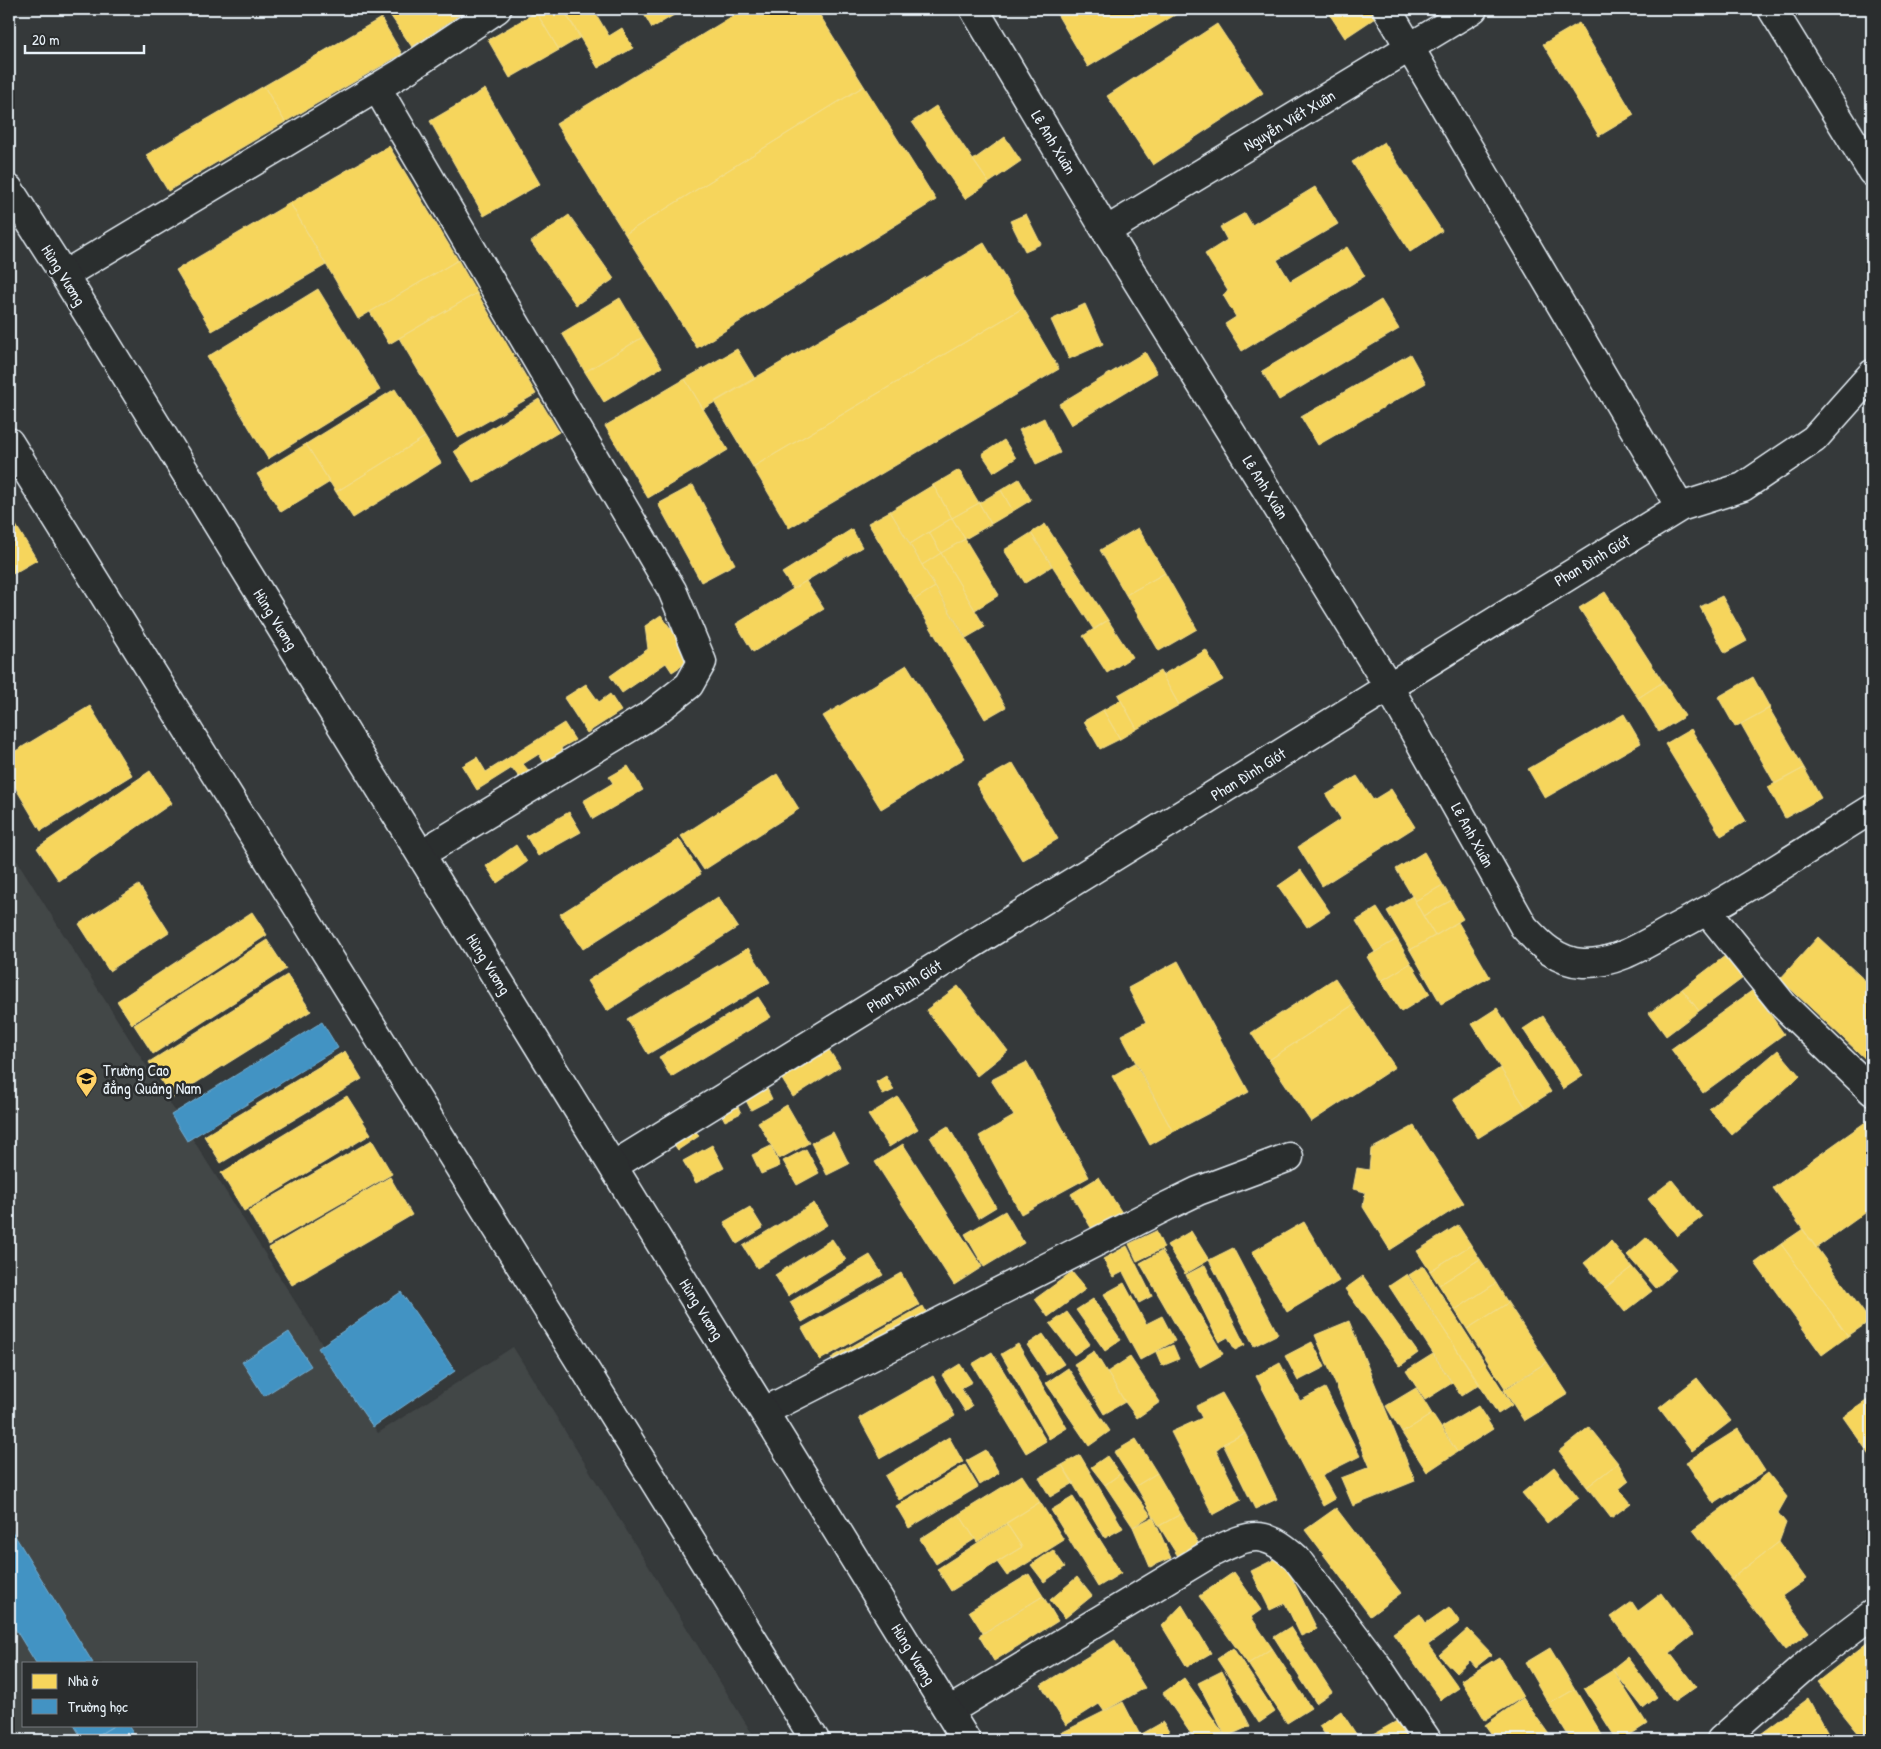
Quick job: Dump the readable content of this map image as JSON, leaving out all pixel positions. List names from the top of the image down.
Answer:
{
  "streets": {
    "street": [
      "Nguyễn Viết Xuân",
      "Lê Anh Xuân",
      "Hùng Vương",
      "Phan Đình Giót"
    ]
  },
  "crossings": [
    ["Nguyễn Viết Xuân", "Lê Anh Xuân"],
    ["Lê Anh Xuân", "Phan Đình Giót"],
    ["Hùng Vương", "Phan Đình Giót"]
  ],
  "places": {
    "school or university": ["Trường Cao đẳng Quảng Nam"]
  },
  "legend": ["Nhà ở", "Trường học"],
  "scale_bar": "20 m"
}
